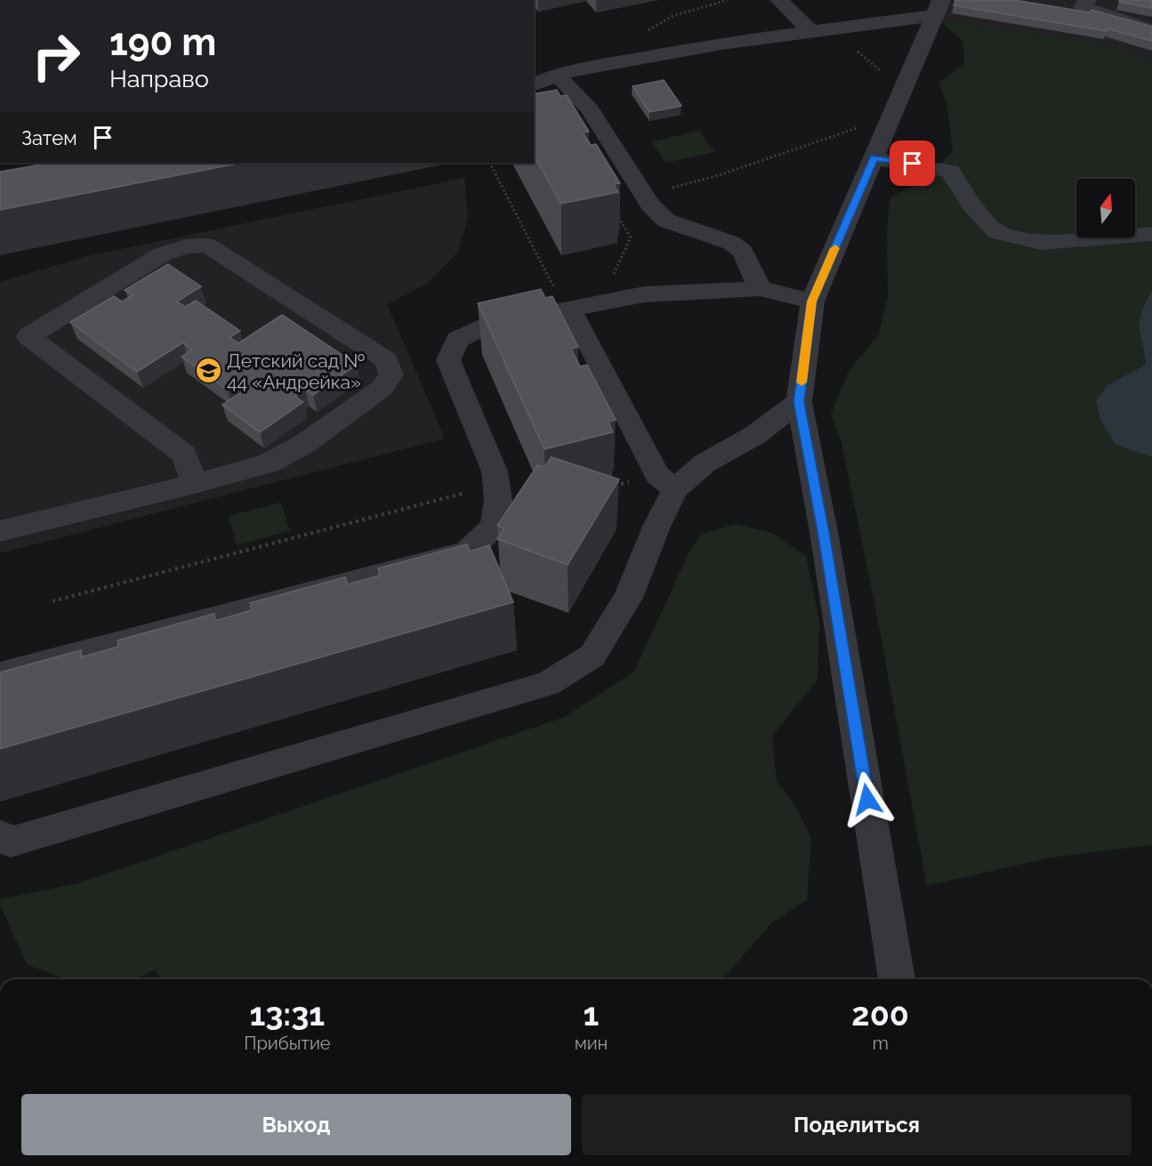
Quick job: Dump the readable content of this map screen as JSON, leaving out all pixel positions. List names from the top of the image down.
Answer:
{
  "places": {
    "school or university": ["Детский сад № 44 «Андрейка»"]
  },
  "north": "top",
  "page": {
    "turn": ["190 m", "Направо"],
    "then": "Затем",
    "eta": [
      "13:31",
      "Прибытие",
      "1",
      "мин",
      "200",
      "m"
    ],
    "buttons": ["Выход", "Поделиться"]
  }
}
